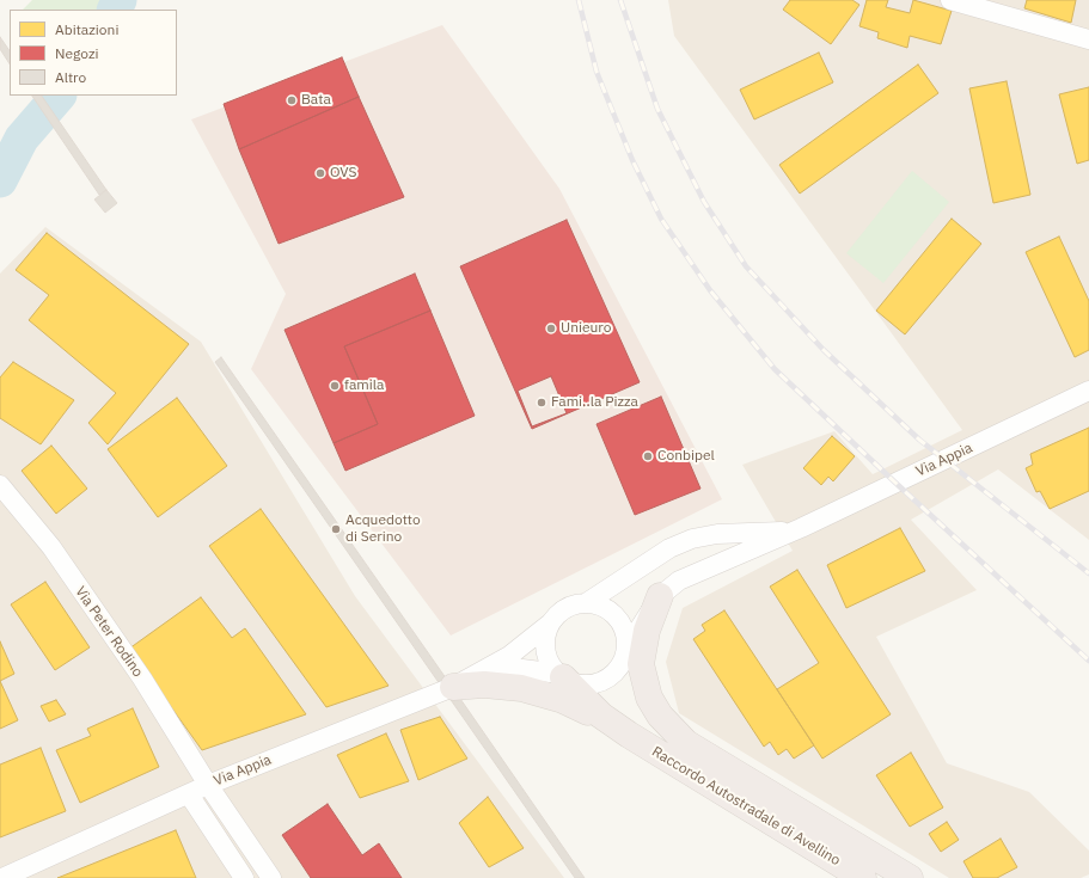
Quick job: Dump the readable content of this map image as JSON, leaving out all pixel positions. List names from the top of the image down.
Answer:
{
  "streets": {
    "highway": ["Raccordo Autostradale di Avellino"],
    "street": ["Via Appia", "Via Peter Rodino"]
  },
  "crossings": [
    ["Via Appia", "Via Peter Rodino"]
  ],
  "places": [
    "Bata",
    "OVS",
    "Unieuro",
    "famila",
    "Fami..la Pizza",
    "Conbipel",
    "Acquedotto di Serino"
  ],
  "legend": ["Abitazioni", "Negozi", "Altro"]
}
